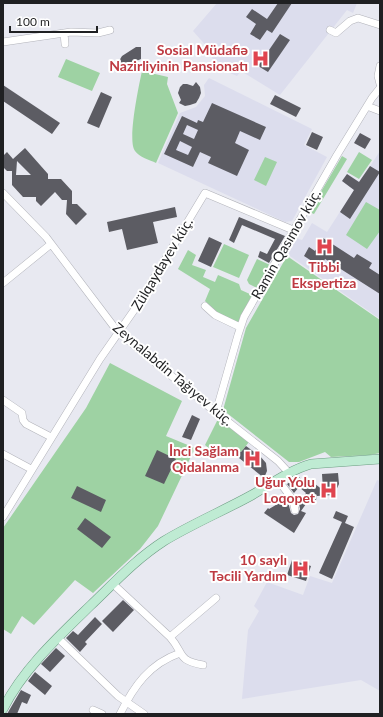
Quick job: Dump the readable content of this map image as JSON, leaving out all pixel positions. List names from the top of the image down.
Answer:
{
  "streets": {
    "street": ["Ramin Qasımov küç.", "Zülqaydayev küç.", "Zeynalabdin Tağıyev küç."]
  },
  "crossings": [
    ["Ramin Qasımov küç.", "Zülqaydayev küç."],
    ["Ramin Qasımov küç.", "Zeynalabdin Tağıyev küç."],
    ["Zülqaydayev küç.", "Zeynalabdin Tağıyev küç."]
  ],
  "places": {
    "hospital": [
      "Sosial Müdafiə Nazirliyinin Pansionatı",
      "Tibbi Ekspertiza",
      "İnci Sağlam Qidalanma",
      "Uğur Yolu Loqopet",
      "10 saylı Təcili Yardım"
    ]
  },
  "scale_bar": "100 m"
}
